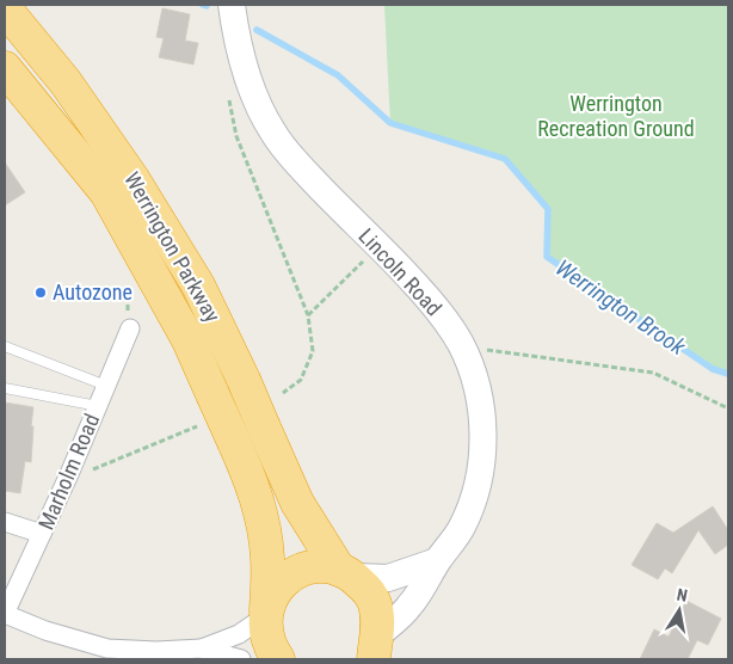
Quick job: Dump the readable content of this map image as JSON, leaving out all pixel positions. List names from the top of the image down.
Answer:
{
  "streets": {
    "highway": ["Werrington Parkway"],
    "street": ["Lincoln Road", "Marholm Road"]
  },
  "crossings": [
    ["Werrington Parkway", "Lincoln Road"]
  ],
  "water": ["Werrington Brook"],
  "parks": ["Werrington Recreation Ground"],
  "places": ["Autozone"],
  "north": "top"
}
